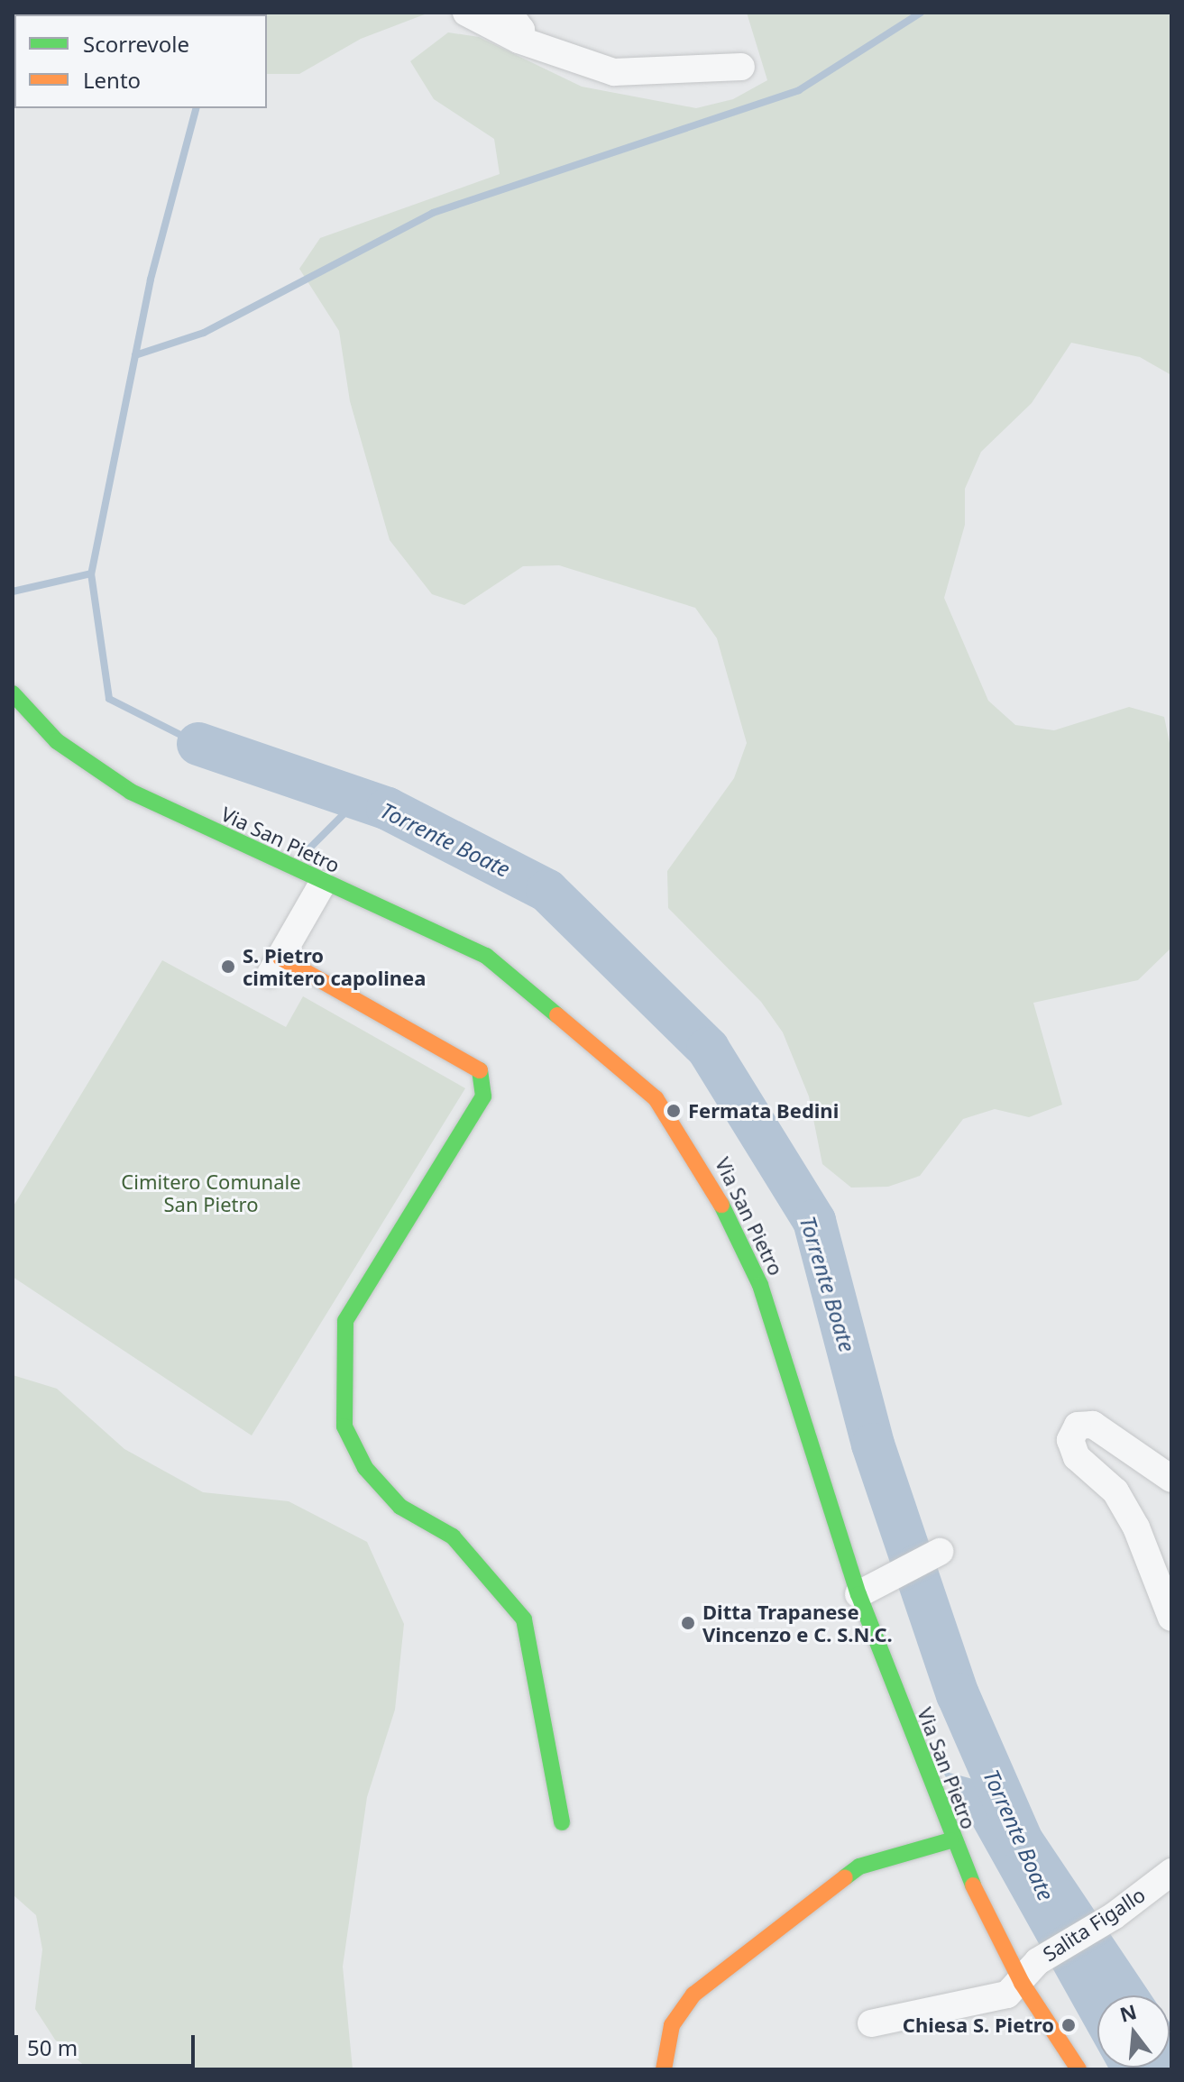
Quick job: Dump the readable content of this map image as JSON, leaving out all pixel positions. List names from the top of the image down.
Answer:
{
  "streets": {
    "street": ["Via San Pietro", "Salita Figallo"]
  },
  "crossings": [
    ["Via San Pietro", "Salita Figallo"]
  ],
  "water": ["Torrente Boate"],
  "parks": ["Cimitero Comunale San Pietro"],
  "places": [
    "S. Pietro cimitero capolinea",
    "Fermata Bedini",
    "Ditta Trapanese Vincenzo e C. S.N.C.",
    "Chiesa S. Pietro"
  ],
  "legend": ["Scorrevole", "Lento"],
  "scale_bar": "50 m",
  "north": "top"
}
